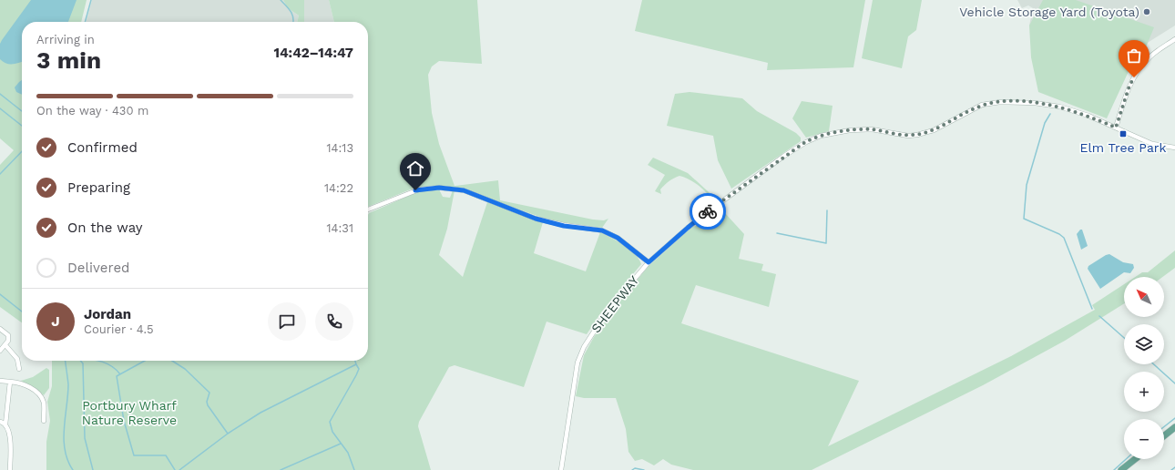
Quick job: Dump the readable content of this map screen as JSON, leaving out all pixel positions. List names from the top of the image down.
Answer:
{
  "streets": {
    "street": ["SHEEPWAY"]
  },
  "parks": ["Portbury Wharf Nature Reserve"],
  "places": {
    "other": ["Vehicle Storage Yard (Toyota)"],
    "transit": ["Elm Tree Park"]
  },
  "north": "top left",
  "page": {
    "heading": ["3 min", "Arriving in", "14:42–14:47"],
    "panel": ["Jordan", "Courier · 4.5"],
    "bar": "On the way · 430 m",
    "list": [
      ["Confirmed", "14:13"],
      ["Preparing", "14:22"],
      ["On the way", "14:31"],
      "Delivered"
    ],
    "map_buttons": ["+", "−"],
    "round": "J"
  }
}
